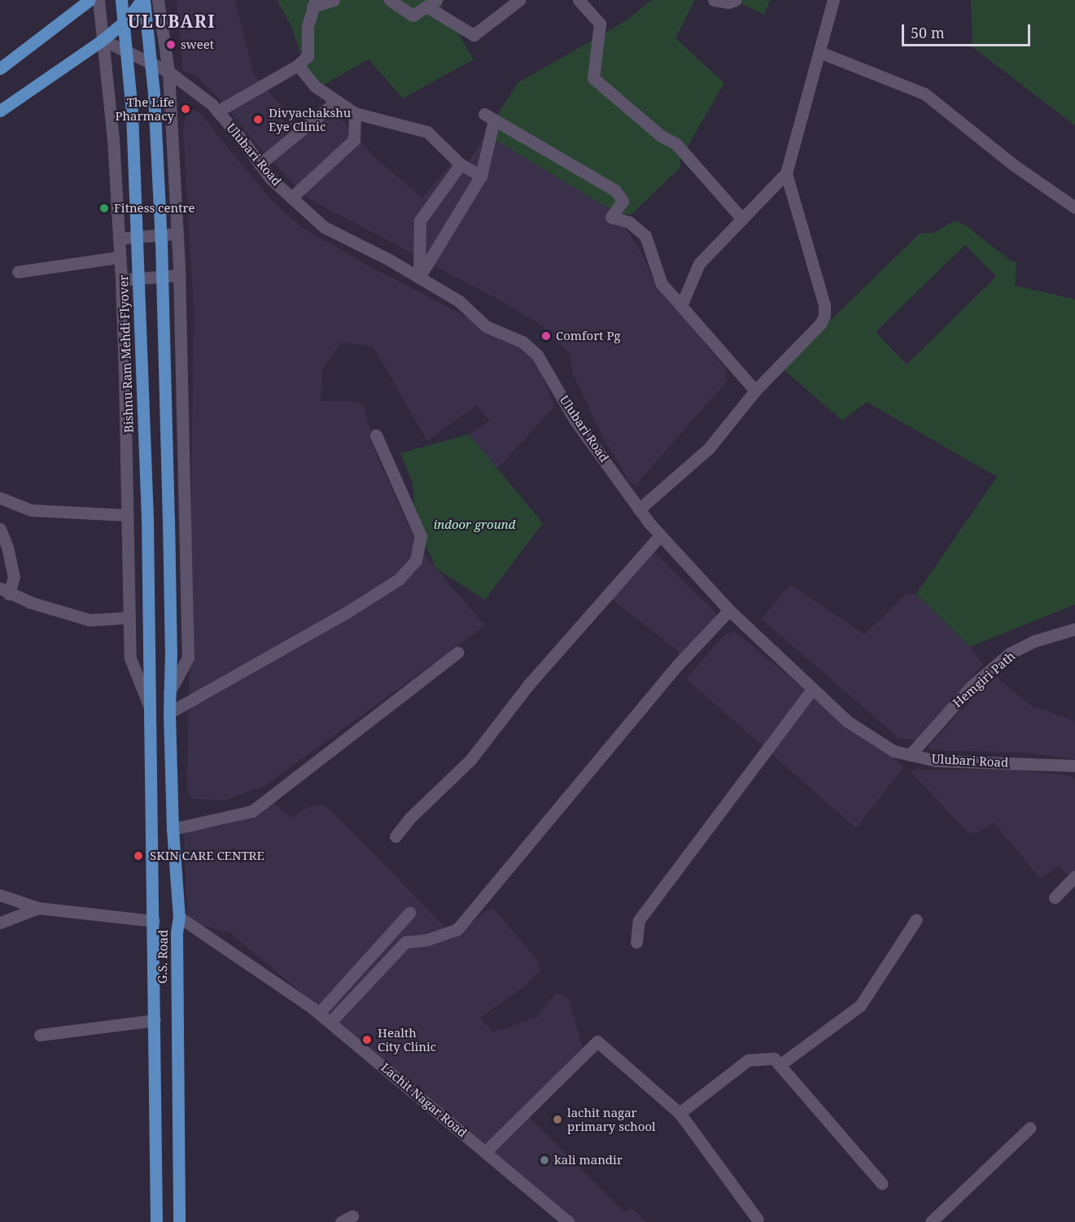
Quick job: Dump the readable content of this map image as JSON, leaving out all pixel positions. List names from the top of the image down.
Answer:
{
  "streets": {
    "main road": ["Bishnu Ram Mehdi Flyover", "G.S. Road"],
    "street": ["Ulubari Road", "Hemgiri Path", "Lachit Nagar Road"]
  },
  "crossings": [
    ["Ulubari Road", "Hemgiri Path"],
    ["Bishnu Ram Mehdi Flyover", "G.S. Road"],
    ["G.S. Road", "Lachit Nagar Road"]
  ],
  "districts": ["ULUBARI"],
  "parks": ["indoor ground"],
  "places": [
    "sweet",
    "The Life Pharmacy",
    "Divyachakshu Eye Clinic",
    "Fitness centre",
    "Comfort Pg",
    "SKIN CARE CENTRE",
    "Health City Clinic",
    "lachit nagar primary school",
    "kali mandir"
  ],
  "scale_bar": "50 m"
}
